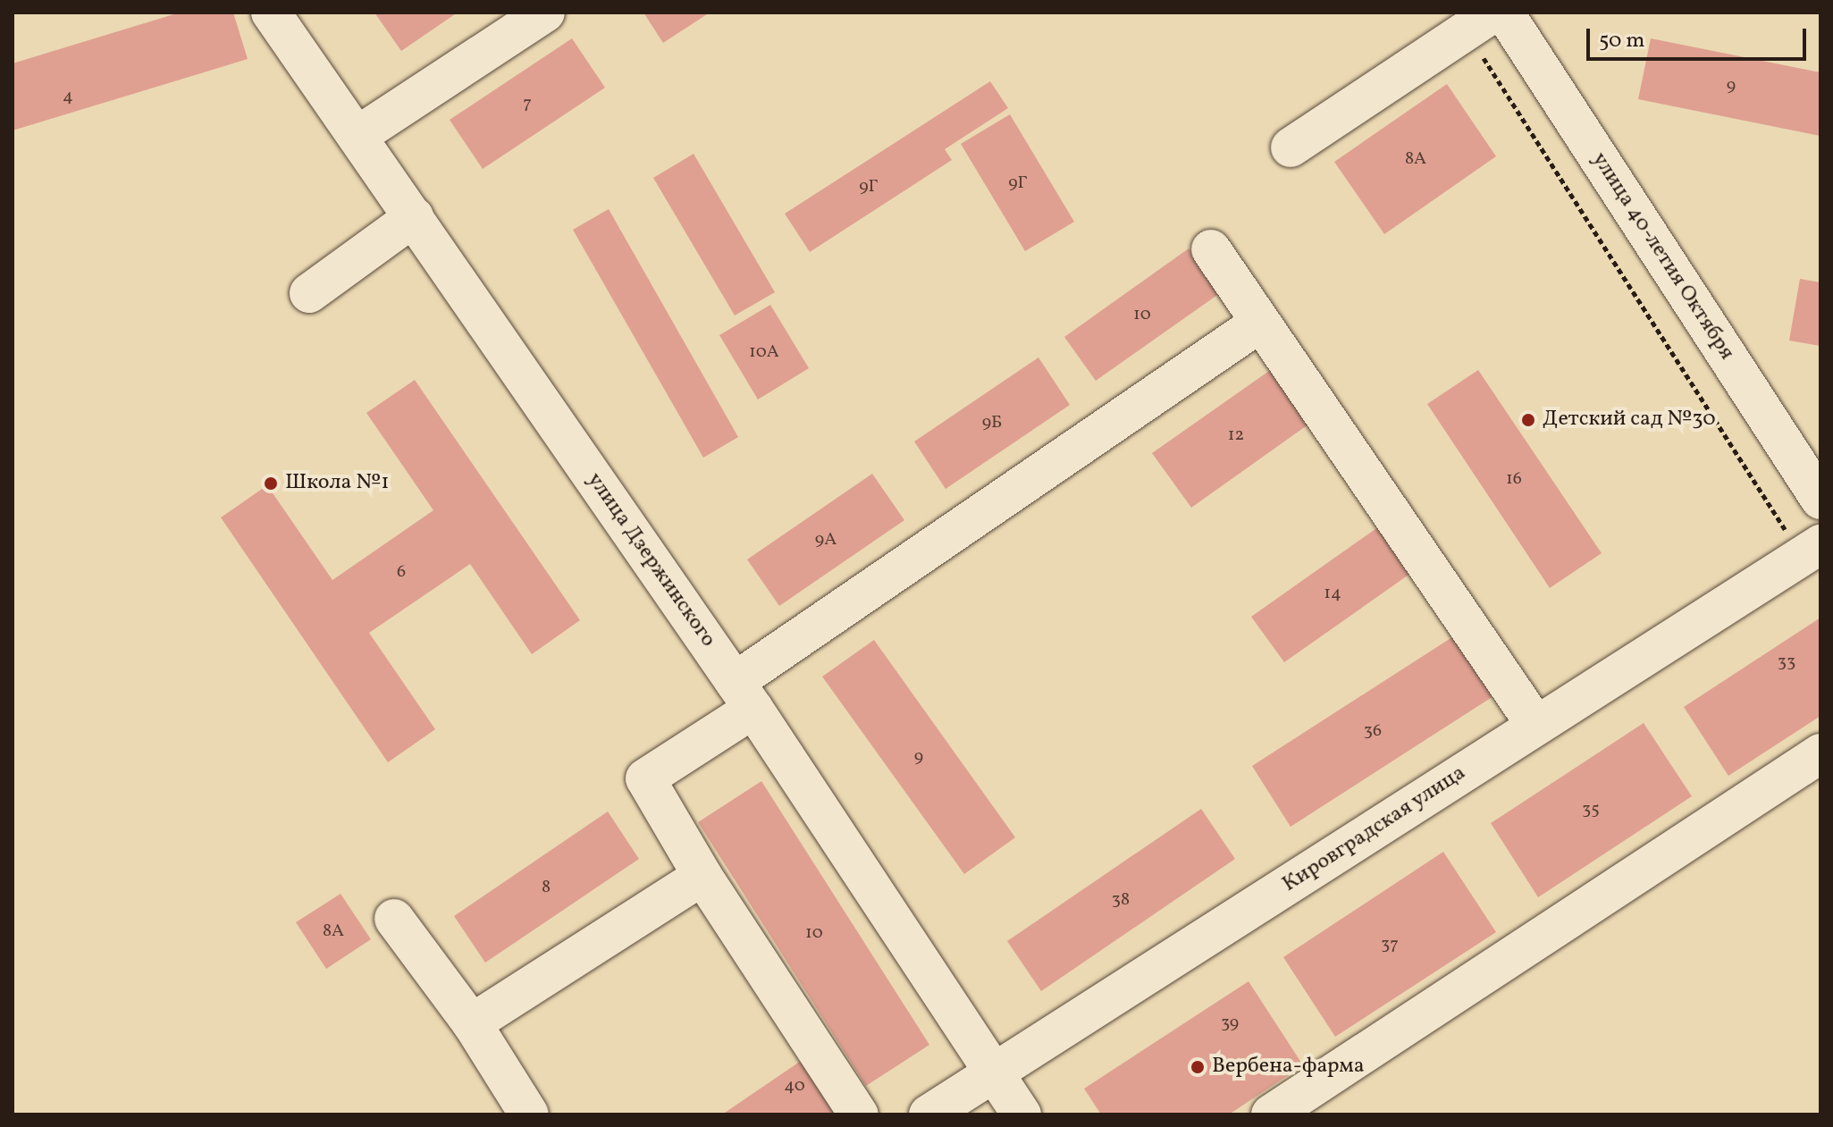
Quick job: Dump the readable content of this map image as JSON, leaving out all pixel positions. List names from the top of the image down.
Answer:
{
  "streets": {
    "street": ["улица 40-летия Октября", "улица Дзержинского", "Кировградская улица"]
  },
  "crossings": [
    ["улица Дзержинского", "Кировградская улица"]
  ],
  "places": ["Детский сад №30", "Школа №1", "Вербена-фарма"],
  "house_numbers": [
    "9",
    "4",
    "7",
    "8А",
    "9Г",
    "9Г",
    "10",
    "10А",
    "9Б",
    "12",
    "16",
    "9А",
    "6",
    "14",
    "33",
    "36",
    "9",
    "35",
    "8",
    "38",
    "8А",
    "10",
    "37",
    "39",
    "40"
  ],
  "scale_bar": "50 m"
}
